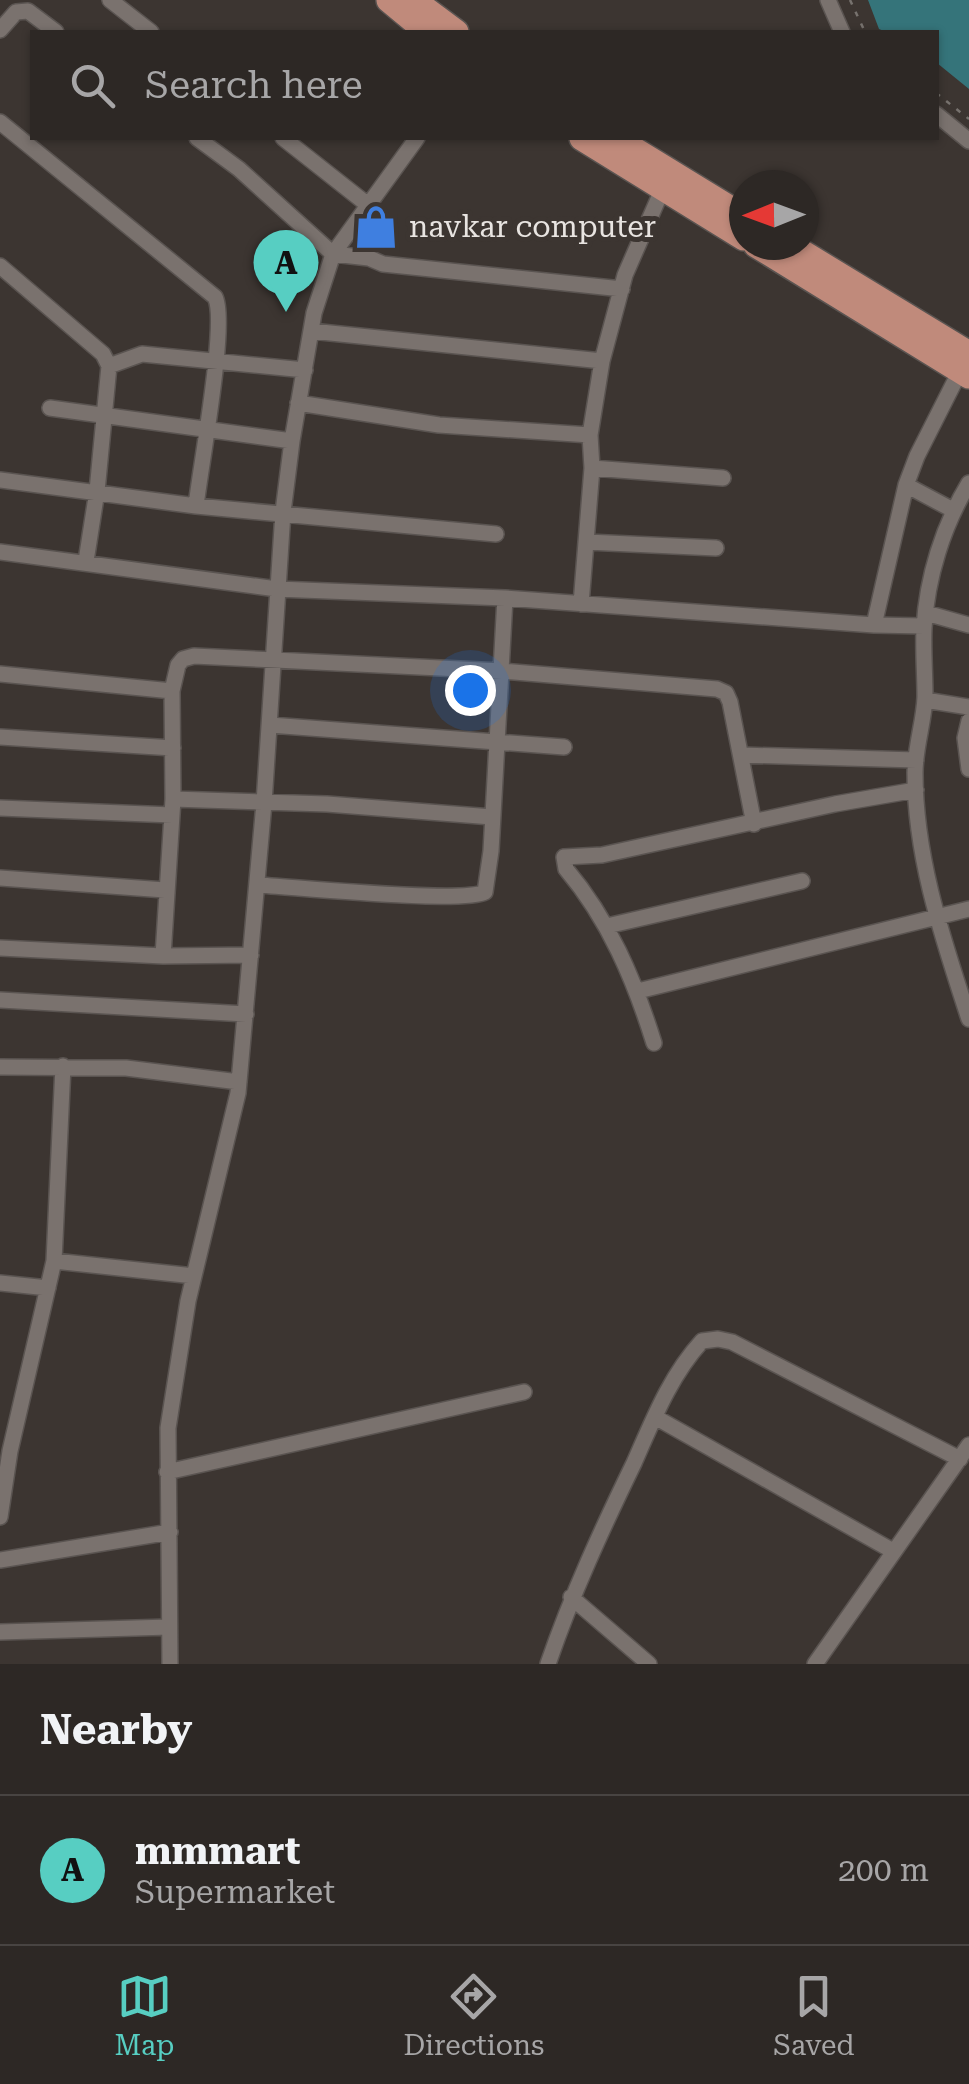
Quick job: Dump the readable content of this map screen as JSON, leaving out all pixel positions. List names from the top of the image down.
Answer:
{
  "places": {
    "shop": ["navkar computer"]
  },
  "north": "left",
  "page": {
    "search": "Search here",
    "pins": "A",
    "heading": "Nearby",
    "list": [
      {
        "mark": "A",
        "name": "mmmart",
        "note": "Supermarket",
        "value": "200 m"
      }
    ],
    "nav": ["Map", "Directions", "Saved"]
  }
}
